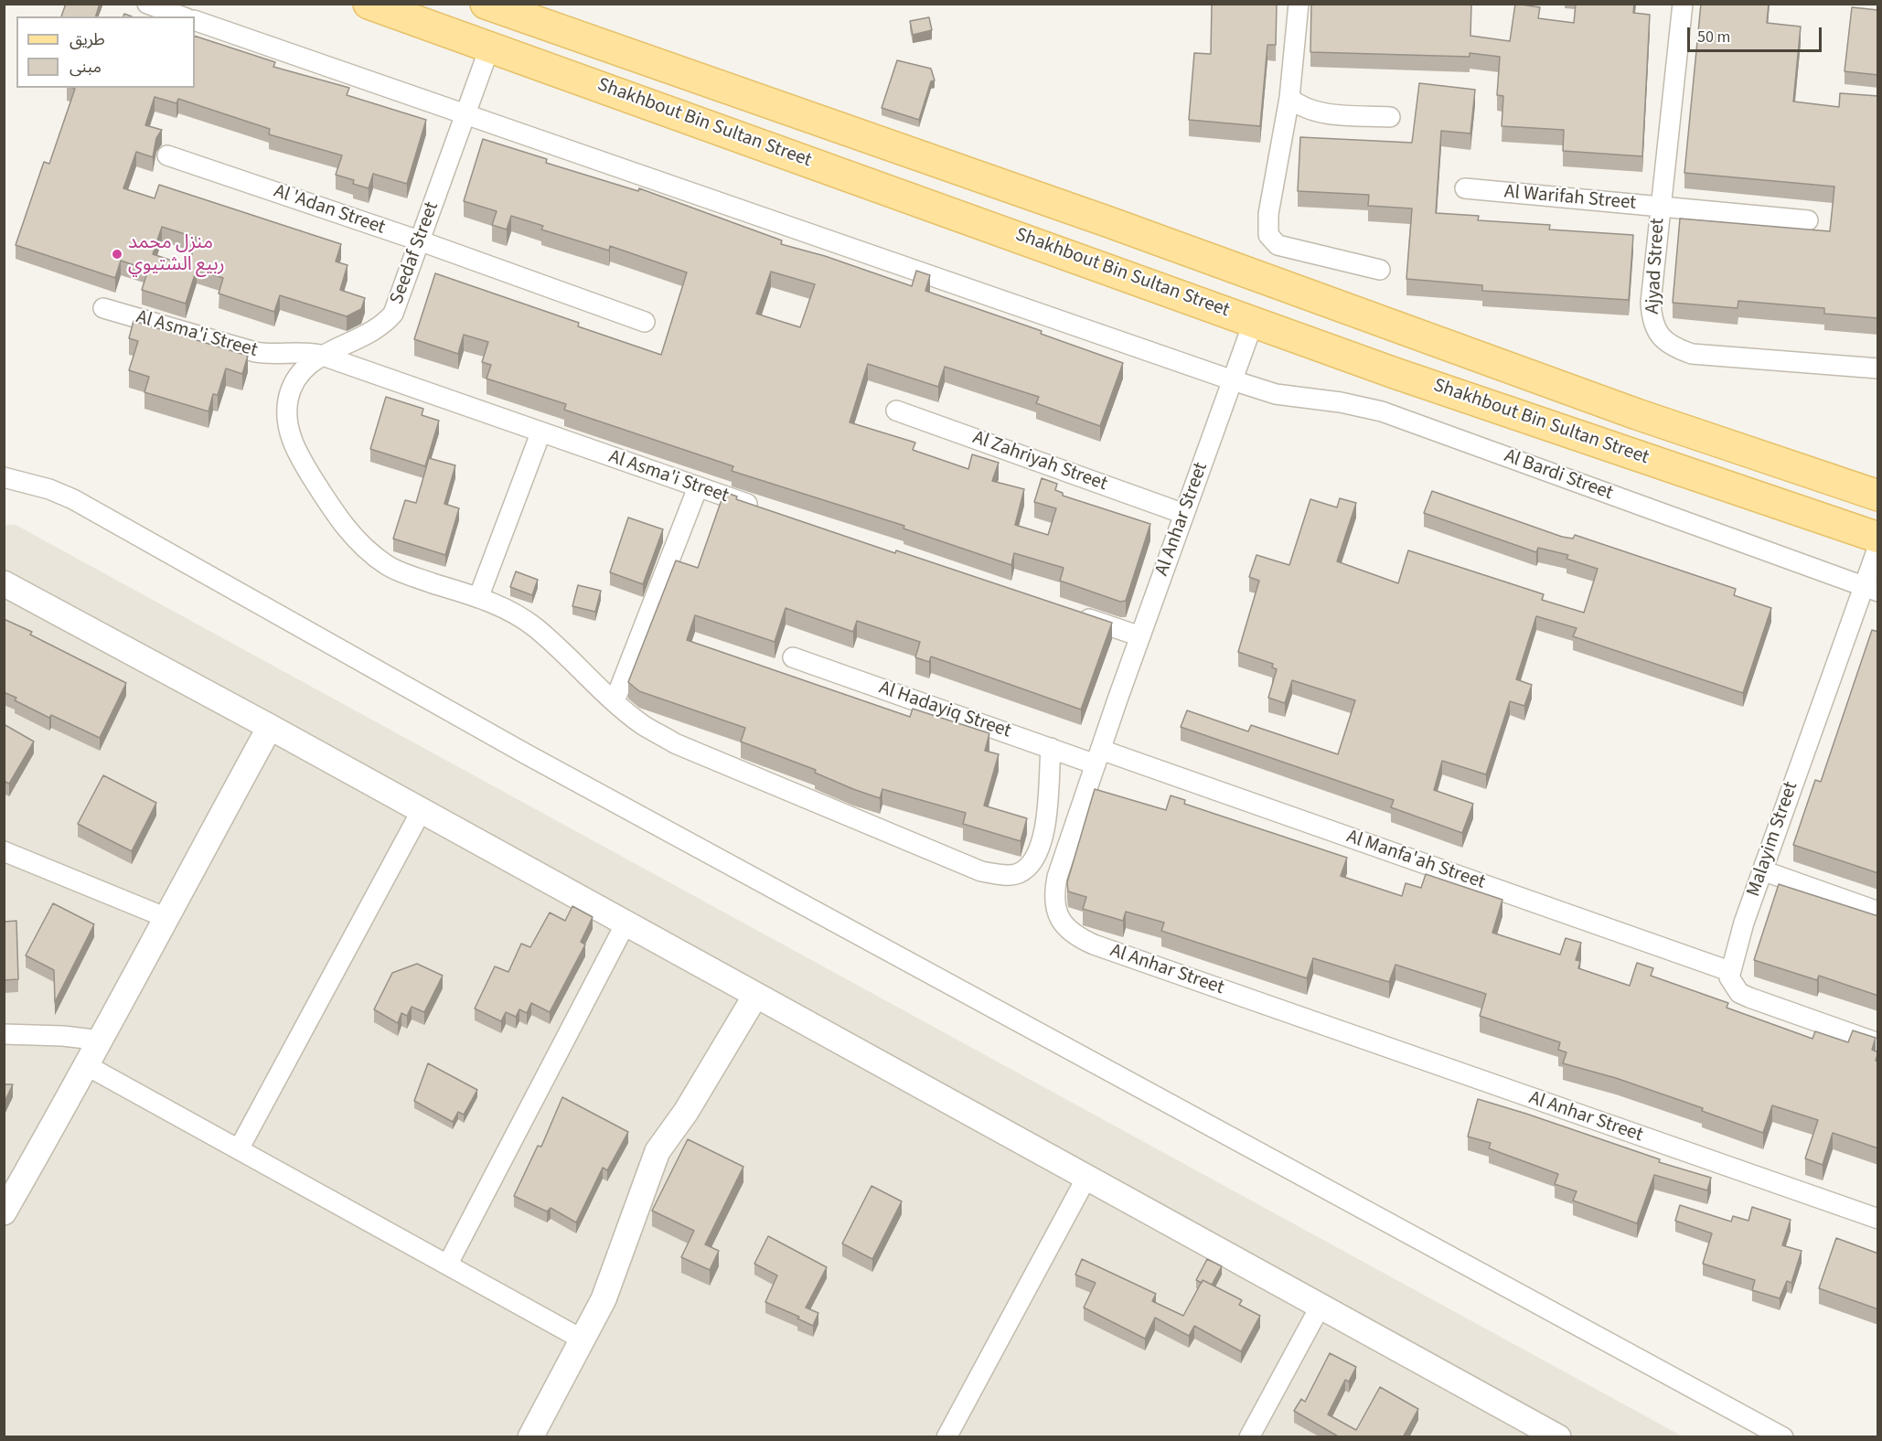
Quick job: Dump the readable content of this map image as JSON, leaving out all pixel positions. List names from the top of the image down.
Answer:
{
  "streets": {
    "main road": ["Shakhbout Bin Sultan Street"],
    "street": [
      "Al Warifah Street",
      "Al 'Adan Street",
      "Seedaf Street",
      "Ajyad Street",
      "Al Asma'i Street",
      "Al Zahriyah Street",
      "Al Bardi Street",
      "Al Anhar Street",
      "Al Hadayiq Street",
      "Malayim Street",
      "Al Manfa'ah Street"
    ]
  },
  "crossings": [
    ["Shakhbout Bin Sultan Street", "Seedaf Street"],
    ["Shakhbout Bin Sultan Street", "Al Anhar Street"],
    ["Al Warifah Street", "Ajyad Street"],
    ["Al 'Adan Street", "Seedaf Street"],
    ["Seedaf Street", "Al Asma'i Street"],
    ["Seedaf Street", "Al Bardi Street"],
    ["Seedaf Street", "Al Hadayiq Street"],
    ["Al Zahriyah Street", "Al Anhar Street"],
    ["Al Bardi Street", "Al Anhar Street"],
    ["Al Bardi Street", "Malayim Street"],
    ["Al Anhar Street", "Al Hadayiq Street"],
    ["Al Anhar Street", "Al Manfa'ah Street"],
    ["Al Hadayiq Street", "Al Manfa'ah Street"],
    ["Malayim Street", "Al Manfa'ah Street"]
  ],
  "places": ["منزل محمد ربيع الشتيوي"],
  "legend": ["طريق", "مبنى"],
  "scale_bar": "50 m"
}
